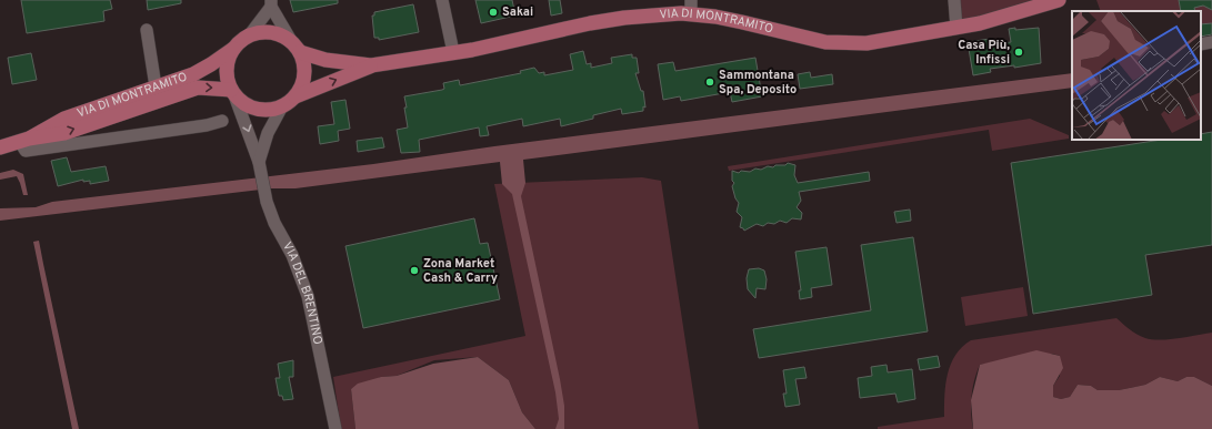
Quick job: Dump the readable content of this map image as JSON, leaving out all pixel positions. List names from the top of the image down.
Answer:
{
  "streets": {
    "main road": ["VIA DI MONTRAMITO"],
    "street": ["VIA DEL BRENTINO"]
  },
  "crossings": [
    ["VIA DI MONTRAMITO", "VIA DEL BRENTINO"]
  ],
  "places": [
    "Sakai",
    "Casa Più, Infissi",
    "Sammontana Spa, Deposito",
    "Zona Market Cash & Carry"
  ]
}
